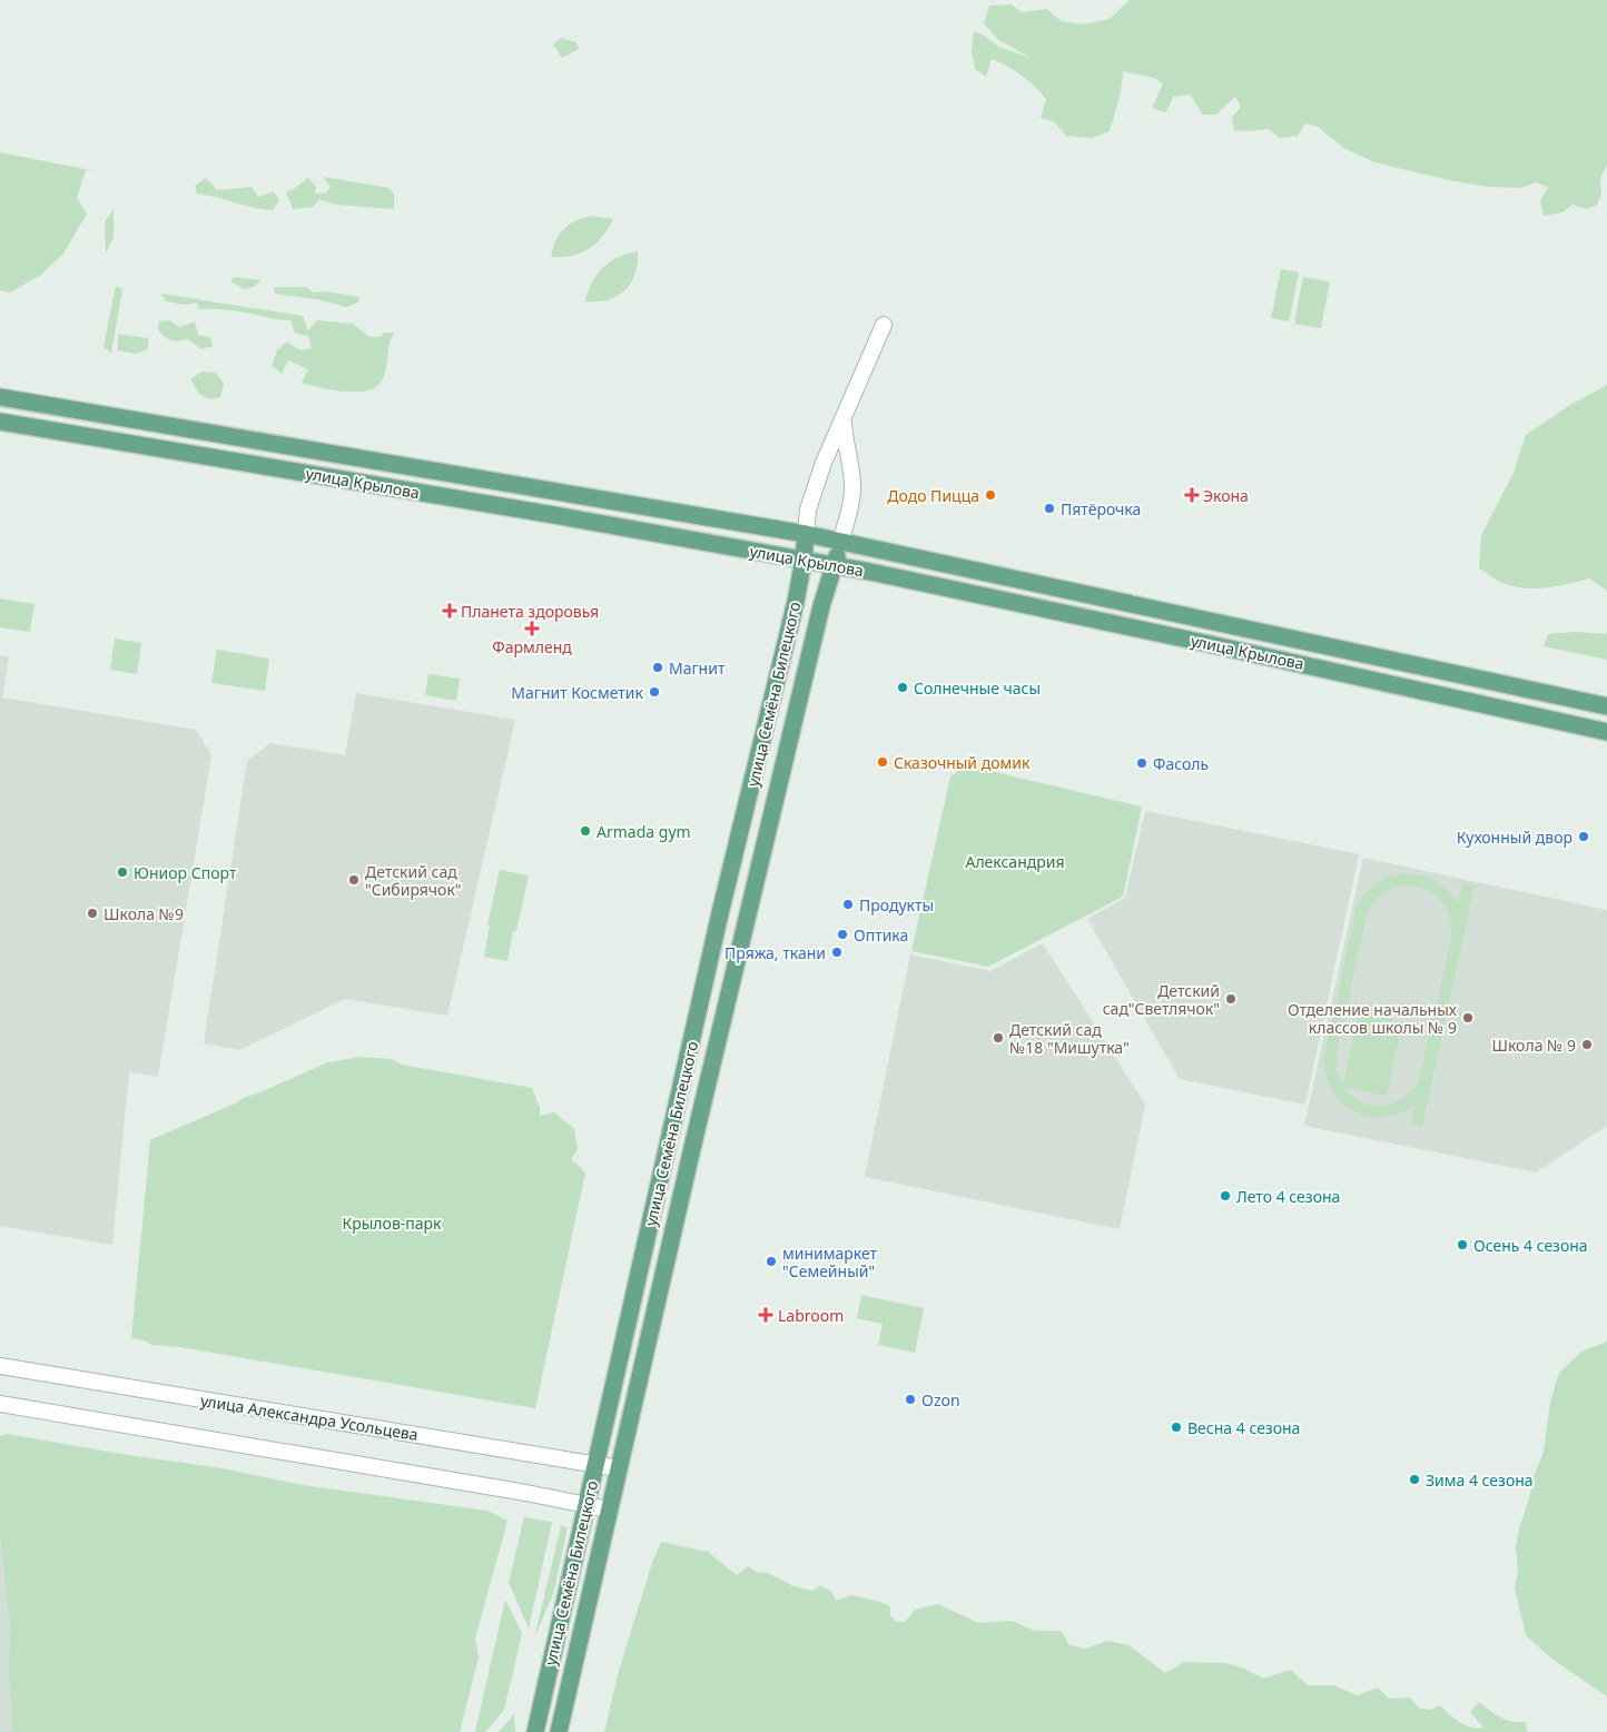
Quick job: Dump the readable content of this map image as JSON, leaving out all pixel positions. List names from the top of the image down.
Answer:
{
  "streets": {
    "main road": ["улица Крылова", "улица Семёна Билецкого"],
    "street": ["улица Александра Усольцева"]
  },
  "crossings": [
    ["улица Крылова", "улица Семёна Билецкого"],
    ["улица Семёна Билецкого", "улица Александра Усольцева"]
  ],
  "parks": ["Александрия", "Крылов-парк"],
  "places": {
    "other": [
      "Додо Пицца",
      "Пятёрочка",
      "Магнит",
      "Солнечные часы",
      "Магнит Косметик",
      "Сказочный домик",
      "Фасоль",
      "Armada gym",
      "Кухонный двор",
      "Юниор Спорт",
      "Детский сад \"Сибирячок\"",
      "Продукты",
      "Школа №9",
      "Оптика",
      "Пряжа, ткани",
      "Детский сад\"Светлячок\"",
      "Отделение начальных классов школы № 9",
      "Детский сад №18 \"Мишутка\"",
      "Школа № 9",
      "Лето 4 сезона",
      "Осень 4 сезона",
      "минимаркет \"Семейный\"",
      "Ozon",
      "Весна 4 сезона",
      "Зима 4 сезона"
    ],
    "health": [
      "Экона",
      "Планета здоровья",
      "Фармленд",
      "Labroom"
    ]
  }
}
